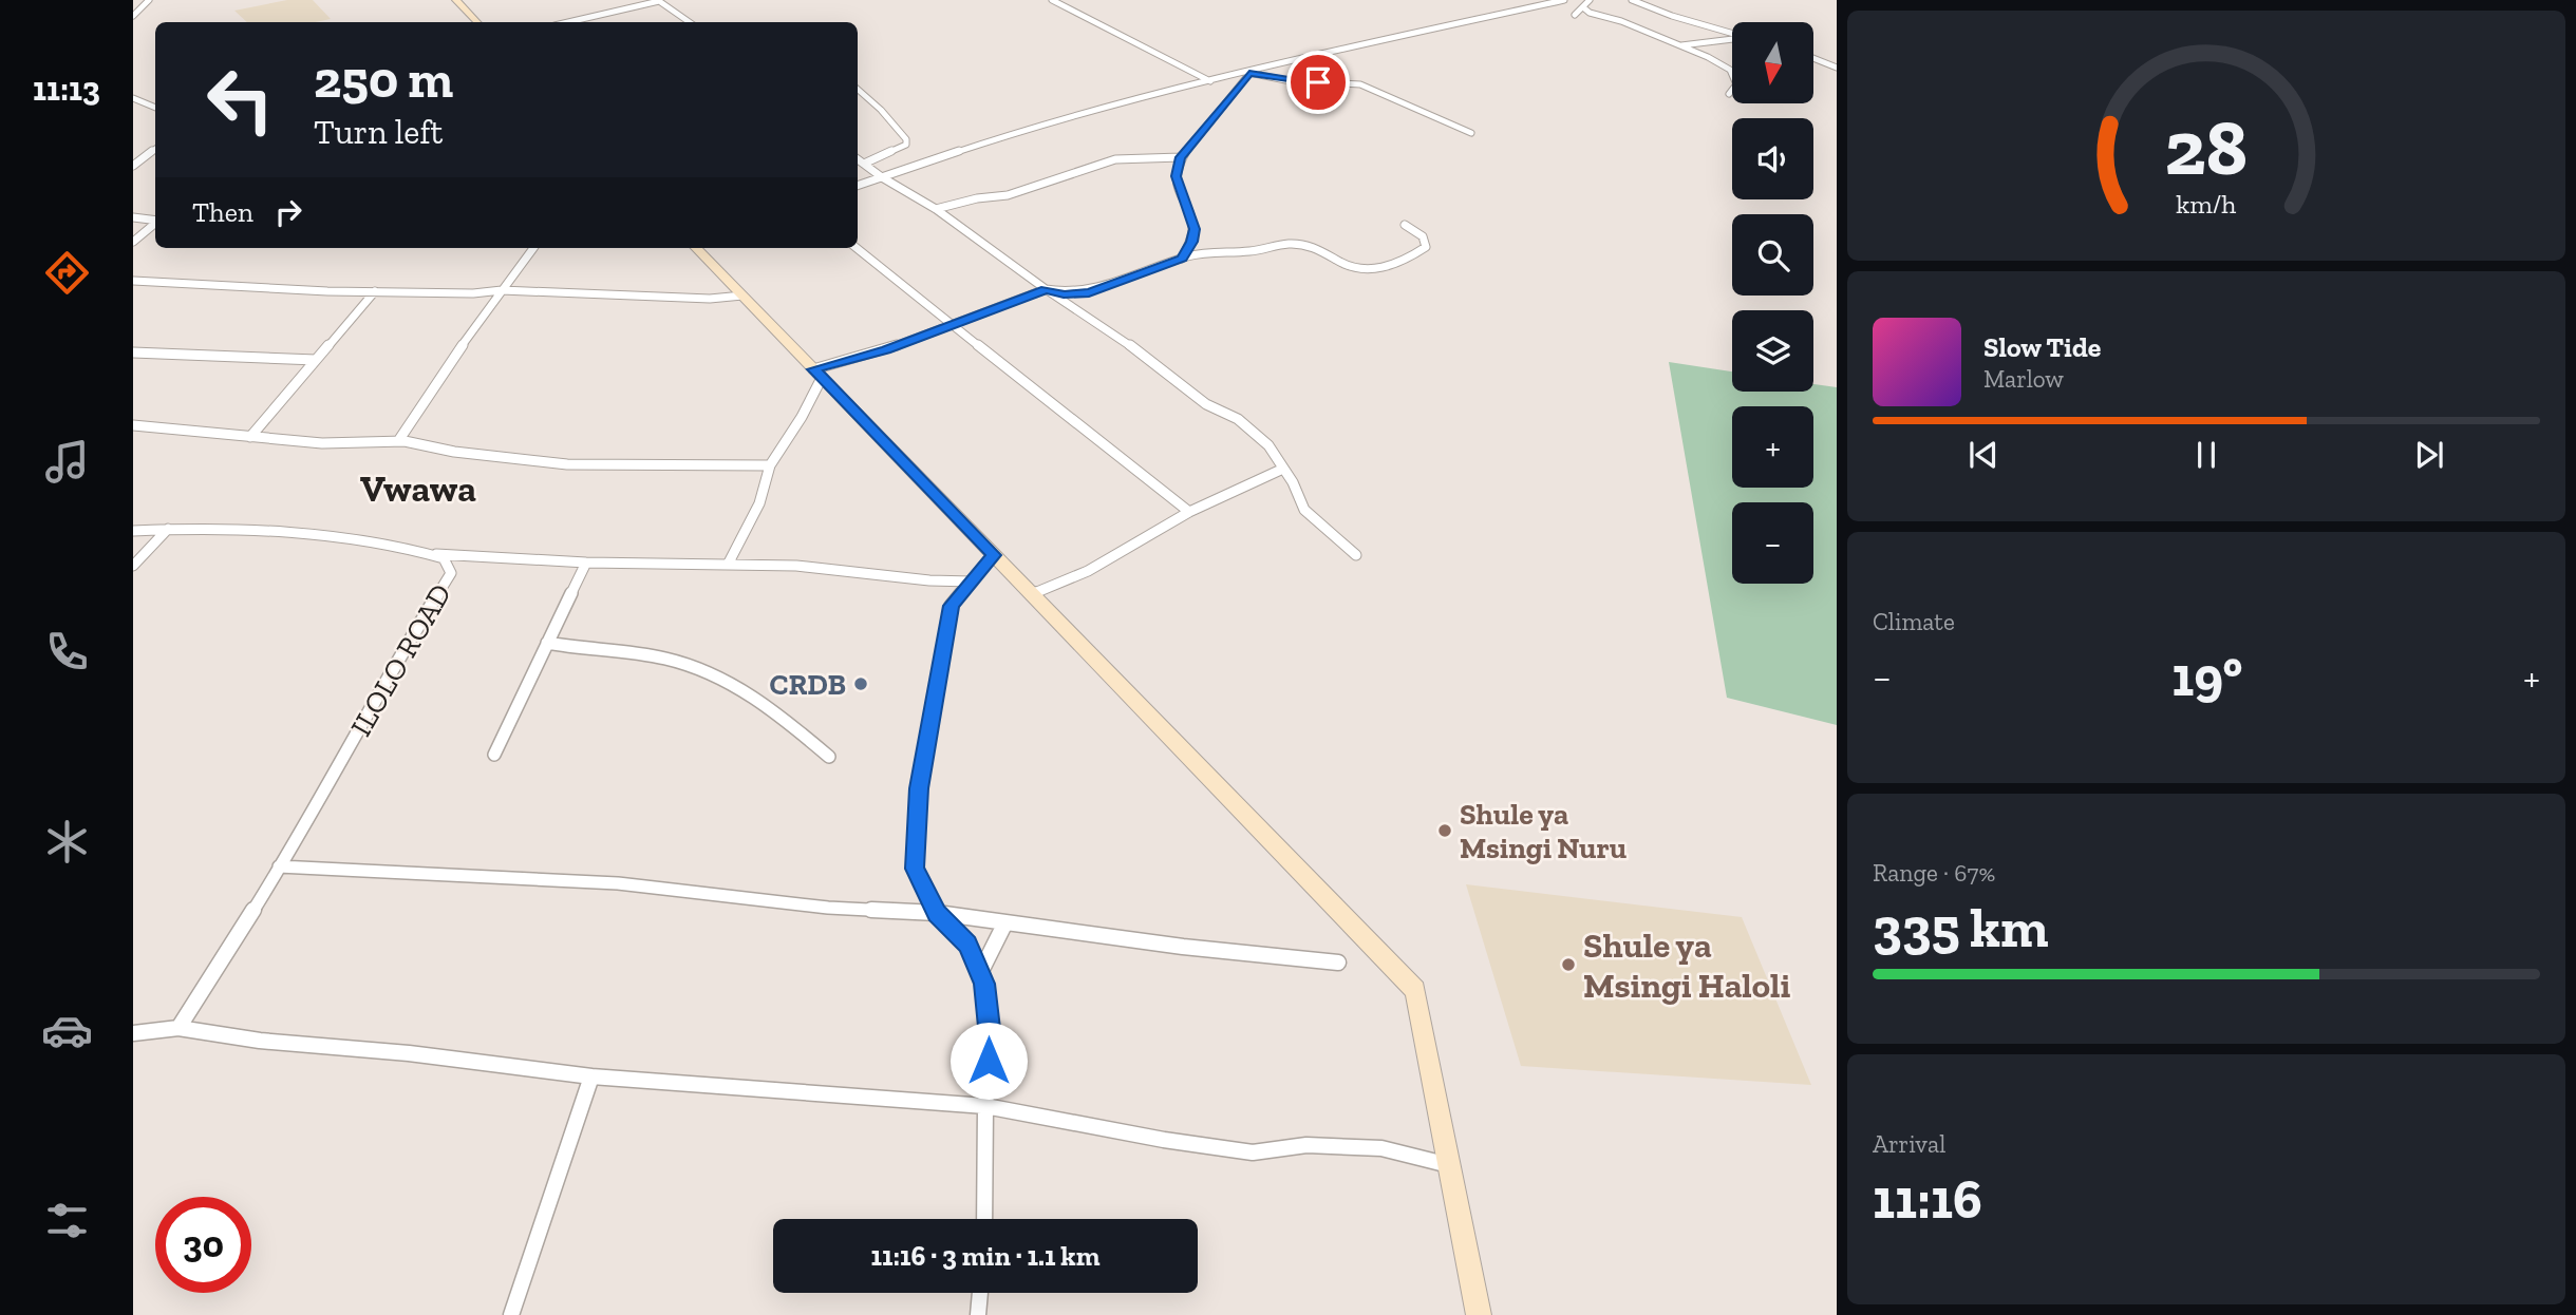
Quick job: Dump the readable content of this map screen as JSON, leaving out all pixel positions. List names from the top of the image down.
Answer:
{
  "streets": {
    "street": ["ILOLO ROAD"]
  },
  "districts": ["Vwawa"],
  "places": ["CRDB", "Shule ya Msingi Nuru", "Shule ya Msingi Haloli"],
  "north": "bottom",
  "page": {
    "tabs": "11:13",
    "map_buttons": ["+", "−"],
    "turn": ["250 m", "Turn left"],
    "then": "Then",
    "song": ["Slow Tide", "Marlow"],
    "tile": [
      "Climate",
      ["Range · 67%", "335 km"],
      ["Arrival", "11:16"]
    ],
    "heat": ["−", "19°", "+"],
    "limit": "30",
    "trip": "11:16 · 3 min · 1.1 km",
    "gauge": ["28", "km/h"]
  }
}
